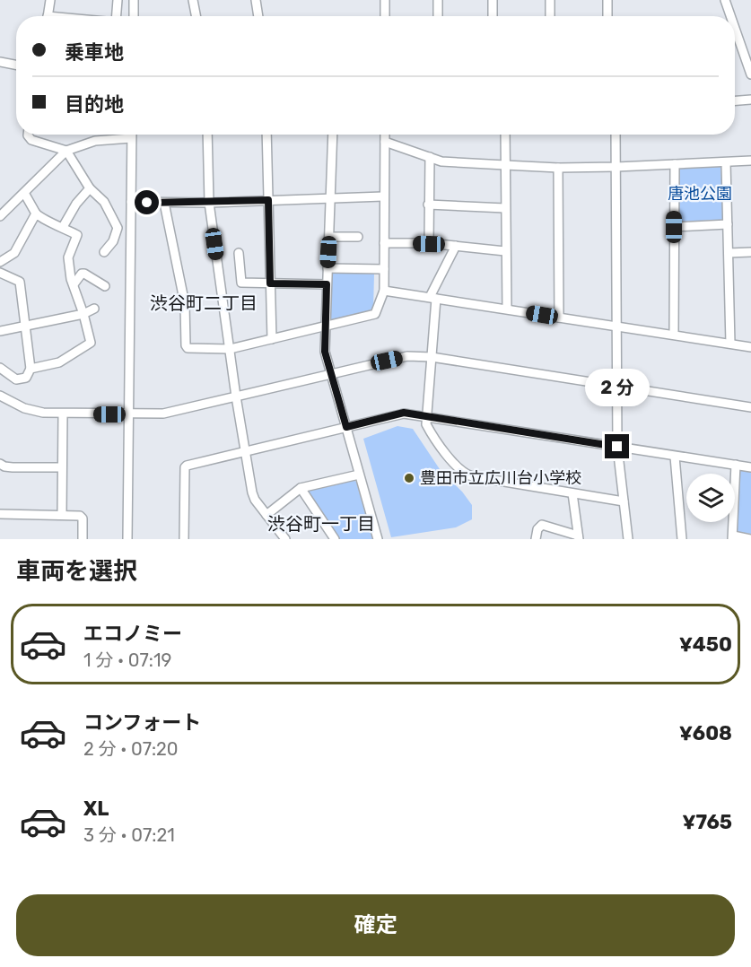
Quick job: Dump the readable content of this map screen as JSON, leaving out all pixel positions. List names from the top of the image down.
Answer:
{
  "districts": ["渋谷町二丁目", "渋谷町一丁目"],
  "parks": ["唐池公園"],
  "places": ["豊田市立広川台小学校"],
  "page": {
    "banner": ["乗車地", "目的地"],
    "bubble": "2 分",
    "heading": "車両を選択",
    "list": [
      {
        "name": "エコノミー",
        "note": "1 分 · 07:19",
        "value": "¥450"
      },
      {
        "name": "コンフォート",
        "note": "2 分 · 07:20",
        "value": "¥608"
      },
      {
        "name": "XL",
        "note": "3 分 · 07:21",
        "value": "¥765"
      }
    ],
    "buttons": "確定"
  }
}
